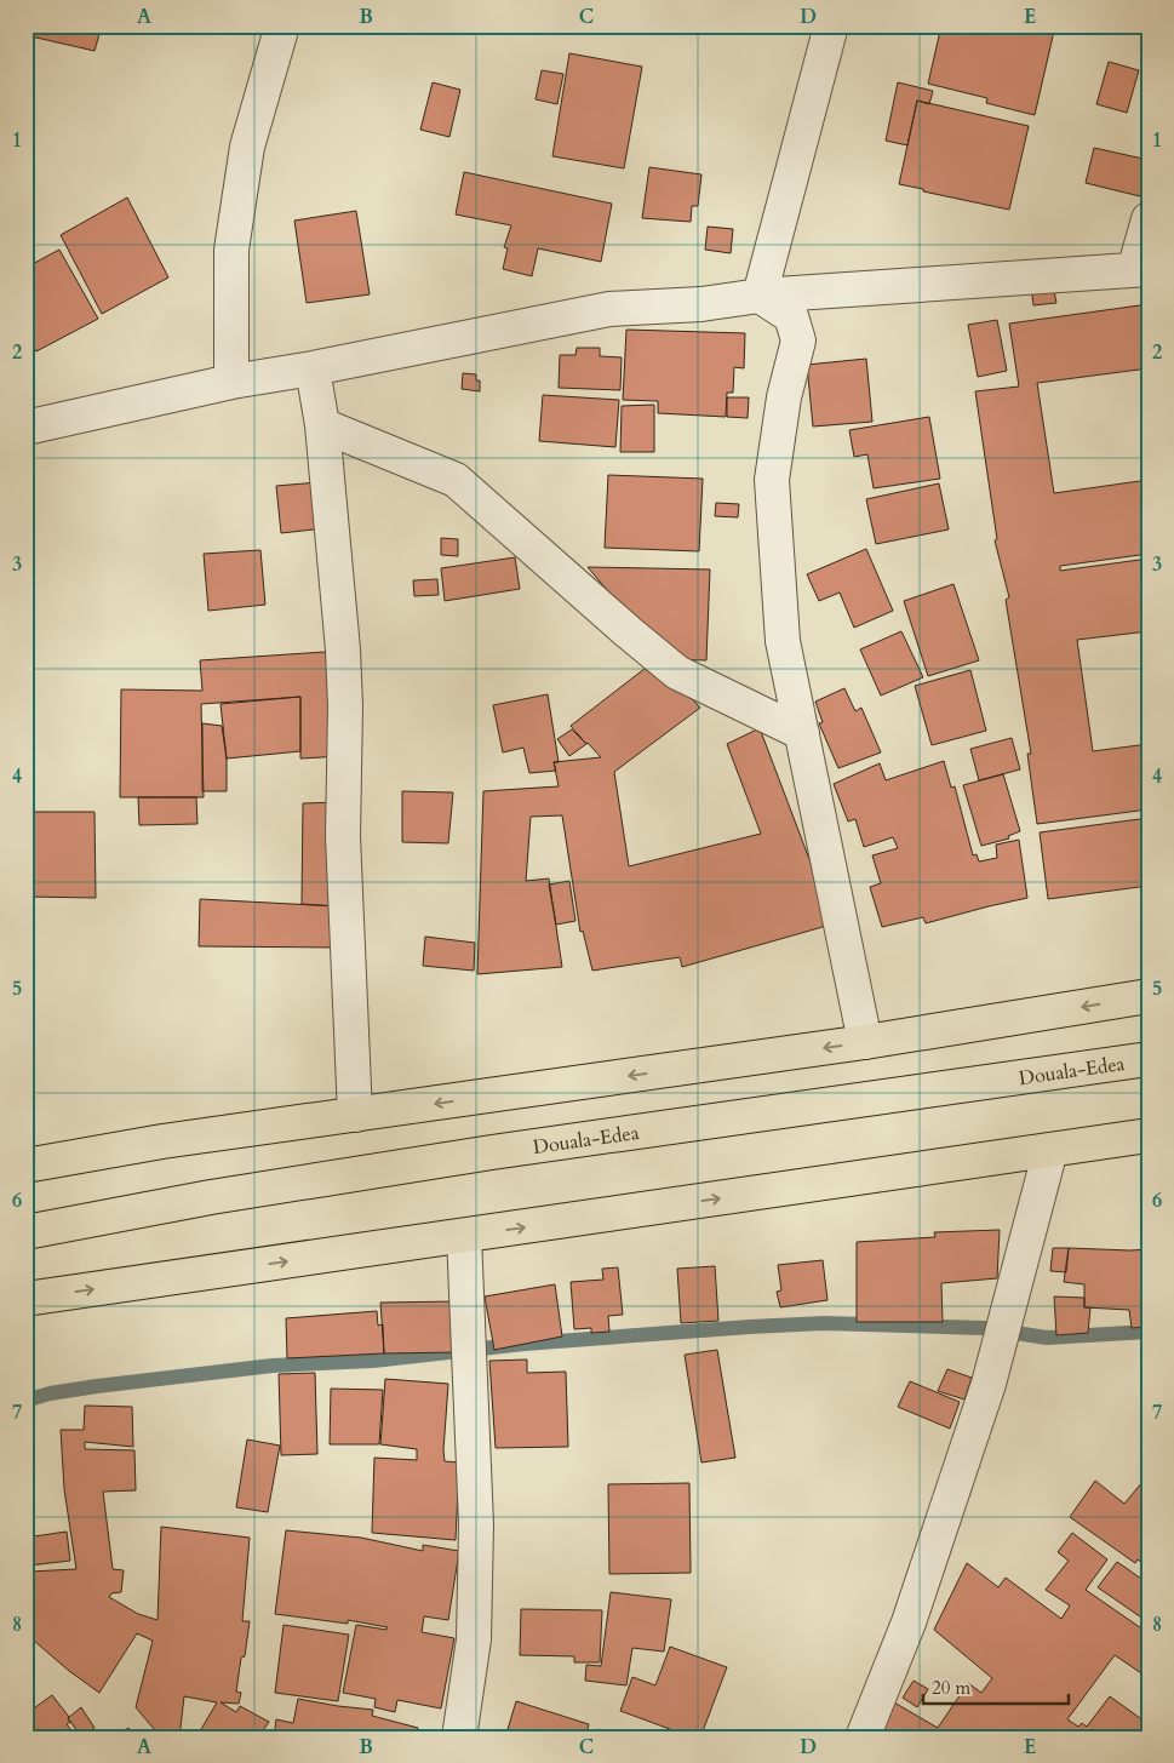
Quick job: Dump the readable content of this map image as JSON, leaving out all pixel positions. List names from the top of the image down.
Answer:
{
  "streets": {
    "main road": ["Douala-Edea"]
  },
  "scale_bar": "20 m",
  "grid": {
    "columns": [
      "A",
      "B",
      "C",
      "D",
      "E"
    ],
    "rows": [
      "1",
      "2",
      "3",
      "4",
      "5",
      "6",
      "7",
      "8"
    ]
  }
}
